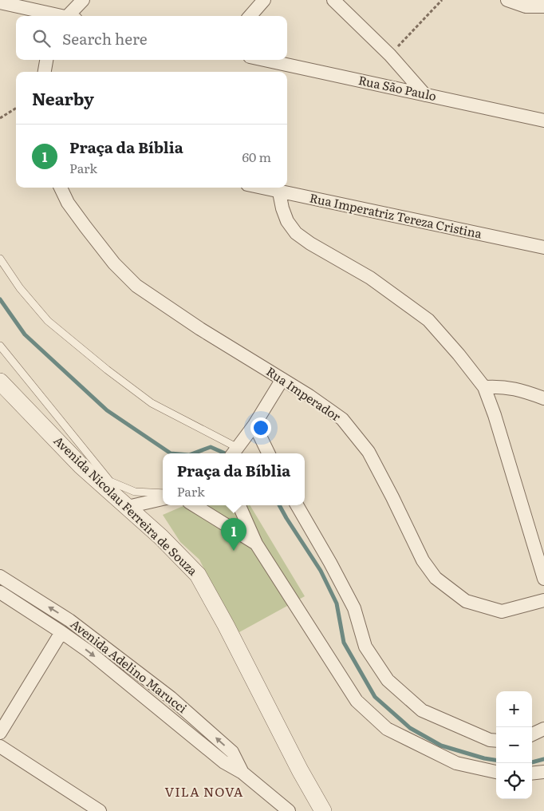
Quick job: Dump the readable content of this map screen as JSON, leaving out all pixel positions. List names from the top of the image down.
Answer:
{
  "streets": {
    "street": [
      "Rua São Paulo",
      "Rua Imperatriz Tereza Cristina",
      "Rua Imperador",
      "Avenida Nicolau Ferreira de Souza",
      "Avenida Adelino Marucci"
    ]
  },
  "districts": ["VILA NOVA"],
  "page": {
    "search": "Search here",
    "heading": "Nearby",
    "list": [
      {
        "mark": "1",
        "name": "Praça da Bíblia",
        "note": "Park",
        "value": "60 m"
      }
    ],
    "popup": ["Praça da Bíblia", "Park"],
    "pins": "1",
    "map_buttons": ["+", "−"]
  }
}
